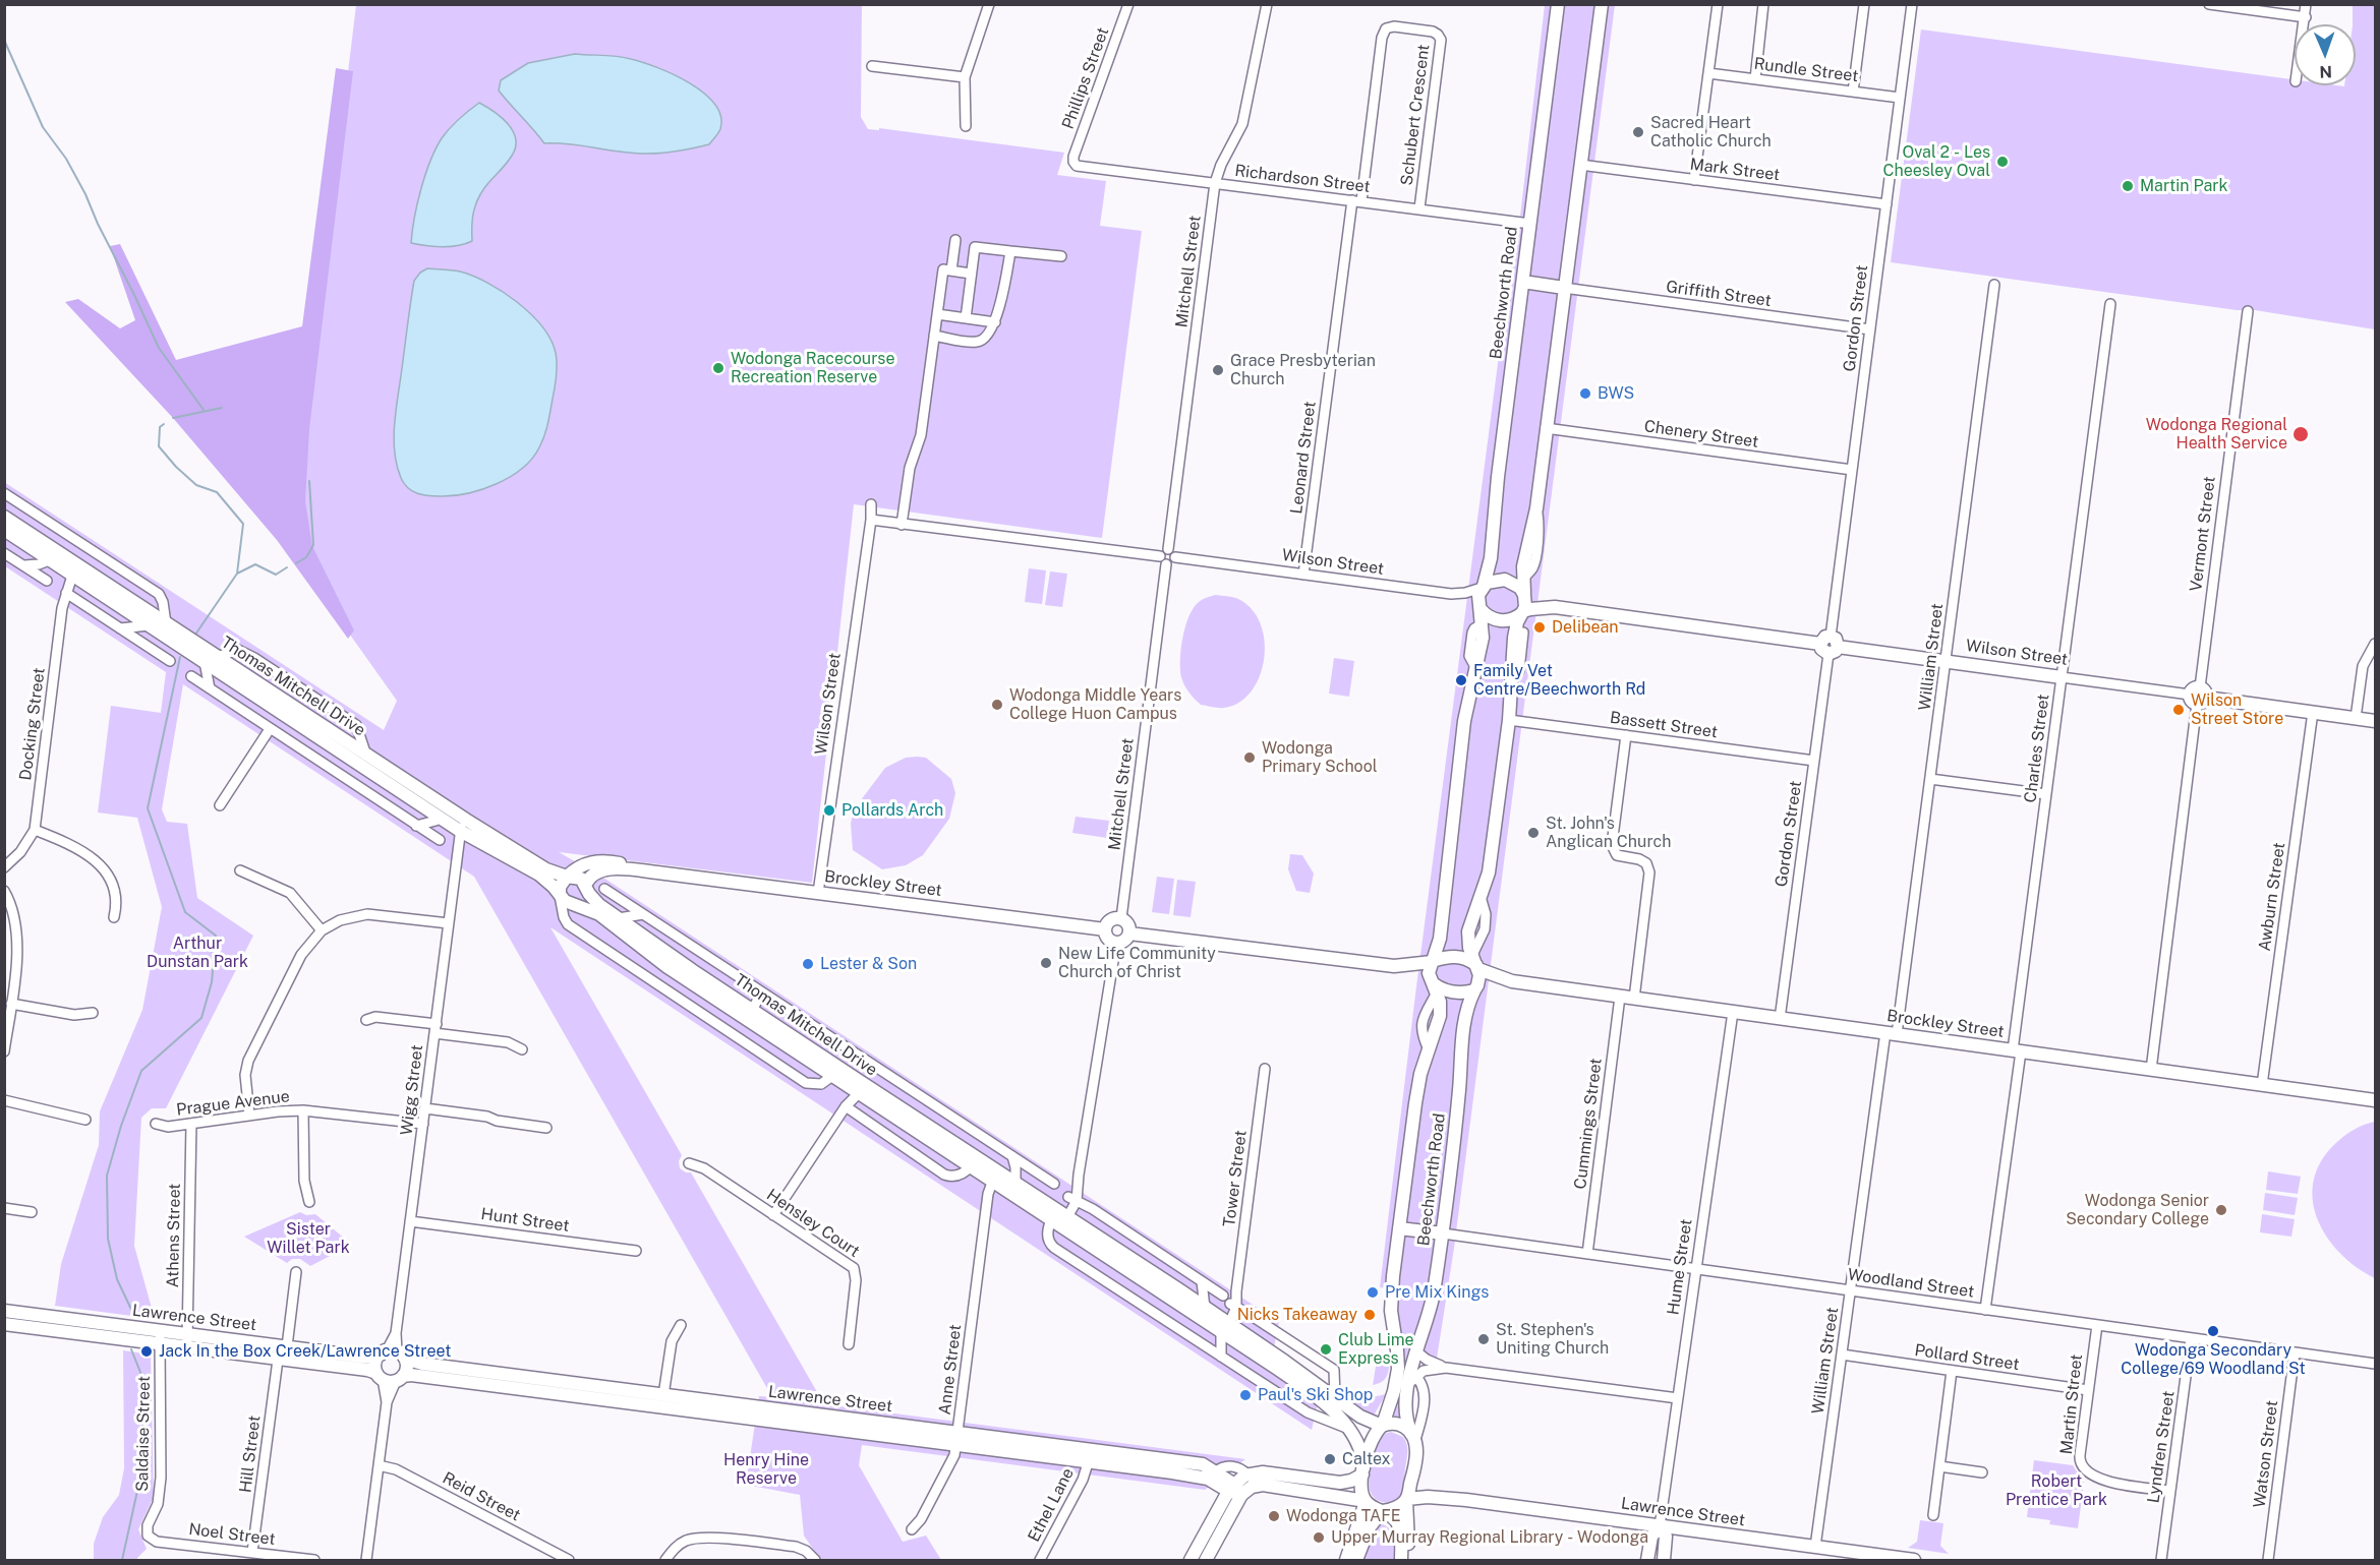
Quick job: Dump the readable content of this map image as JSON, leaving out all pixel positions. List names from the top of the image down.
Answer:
{
  "streets": {
    "main road": [
      "Beechworth Road",
      "Wilson Street",
      "Thomas Mitchell Drive",
      "Brockley Street",
      "Hume Street",
      "Lawrence Street"
    ],
    "street": [
      "Rundle Street",
      "Phillips Street",
      "Schubert Crescent",
      "Mark Street",
      "Richardson Street",
      "Mitchell Street",
      "Griffith Street",
      "Gordon Street",
      "Chenery Street",
      "Leonard Street",
      "Vermont Street",
      "William Street",
      "Docking Street",
      "Bassett Street",
      "Charles Street",
      "Awburn Street",
      "Wigg Street",
      "Prague Avenue",
      "Cummings Street",
      "Tower Street",
      "Hunt Street",
      "Hensley Court",
      "Athens Street",
      "Woodland Street",
      "Pollard Street",
      "Anne Street",
      "Martin Street",
      "Saldaise Street",
      "Lyndren Street",
      "Hill Street",
      "Watson Street",
      "Reid Street",
      "Ethel Lane",
      "Noel Street"
    ]
  },
  "crossings": [
    ["Rundle Street", "Gordon Street"],
    ["Phillips Street", "Richardson Street"],
    ["Schubert Crescent", "Richardson Street"],
    ["Schubert Crescent", "Leonard Street"],
    ["Mark Street", "Gordon Street"],
    ["Richardson Street", "Mitchell Street"],
    ["Richardson Street", "Beechworth Road"],
    ["Richardson Street", "Leonard Street"],
    ["Mitchell Street", "Wilson Street"],
    ["Mitchell Street", "Brockley Street"],
    ["Beechworth Road", "Wilson Street"],
    ["Beechworth Road", "Thomas Mitchell Drive"],
    ["Beechworth Road", "Brockley Street"],
    ["Beechworth Road", "Woodland Street"],
    ["Beechworth Road", "Lawrence Street"],
    ["Griffith Street", "Gordon Street"],
    ["Gordon Street", "Chenery Street"],
    ["Gordon Street", "Wilson Street"],
    ["Gordon Street", "Bassett Street"],
    ["Gordon Street", "Brockley Street"],
    ["Leonard Street", "Wilson Street"],
    ["Vermont Street", "Wilson Street"],
    ["Vermont Street", "Brockley Street"],
    ["Wilson Street", "William Street"],
    ["Wilson Street", "Charles Street"],
    ["Wilson Street", "Brockley Street"],
    ["Wilson Street", "Awburn Street"],
    ["William Street", "Brockley Street"],
    ["William Street", "Woodland Street"],
    ["William Street", "Lawrence Street"],
    ["William Street", "Pollard Street"],
    ["Thomas Mitchell Drive", "Docking Street"],
    ["Thomas Mitchell Drive", "Brockley Street"],
    ["Thomas Mitchell Drive", "Tower Street"],
    ["Thomas Mitchell Drive", "Lawrence Street"],
    ["Thomas Mitchell Drive", "Anne Street"],
    ["Charles Street", "Brockley Street"],
    ["Charles Street", "Woodland Street"],
    ["Brockley Street", "Awburn Street"],
    ["Brockley Street", "Cummings Street"],
    ["Brockley Street", "Hume Street"],
    ["Wigg Street", "Prague Avenue"],
    ["Wigg Street", "Hunt Street"],
    ["Wigg Street", "Lawrence Street"],
    ["Prague Avenue", "Athens Street"],
    ["Cummings Street", "Woodland Street"],
    ["Athens Street", "Lawrence Street"],
    ["Hume Street", "Woodland Street"],
    ["Hume Street", "Lawrence Street"],
    ["Woodland Street", "Martin Street"],
    ["Woodland Street", "Lyndren Street"],
    ["Woodland Street", "Watson Street"],
    ["Lawrence Street", "Anne Street"],
    ["Lawrence Street", "Saldaise Street"],
    ["Lawrence Street", "Hill Street"],
    ["Lawrence Street", "Ethel Lane"],
    ["Pollard Street", "Martin Street"],
    ["Martin Street", "Lyndren Street"],
    ["Saldaise Street", "Noel Street"],
    ["Hill Street", "Noel Street"]
  ],
  "parks": [
    "Arthur Dunstan Park",
    "Sister Willet Park",
    "Henry Hine Reserve",
    "Robert Prentice Park"
  ],
  "places": [
    "Sacred Heart Catholic Church",
    "Oval 2 - Les Cheesley Oval",
    "Martin Park",
    "Wodonga Racecourse Recreation Reserve",
    "Grace Presbyterian Church",
    "BWS",
    "Wodonga Regional Health Service",
    "Delibean",
    "Family Vet Centre/Beechworth Rd",
    "Wodonga Middle Years College Huon Campus",
    "Wilson Street Store",
    "Wodonga Primary School",
    "Pollards Arch",
    "St. John's Anglican Church",
    "New Life Community Church of Christ",
    "Lester & Son",
    "Wodonga Senior Secondary College",
    "Pre Mix Kings",
    "Nicks Takeaway",
    "Wodonga Secondary College/69 Woodland St",
    "St. Stephen's Uniting Church",
    "Club Lime Express",
    "Jack In the Box Creek/Lawrence Street",
    "Paul's Ski Shop",
    "Caltex",
    "Wodonga TAFE",
    "Upper Murray Regional Library - Wodonga"
  ],
  "north": "bottom"
}
